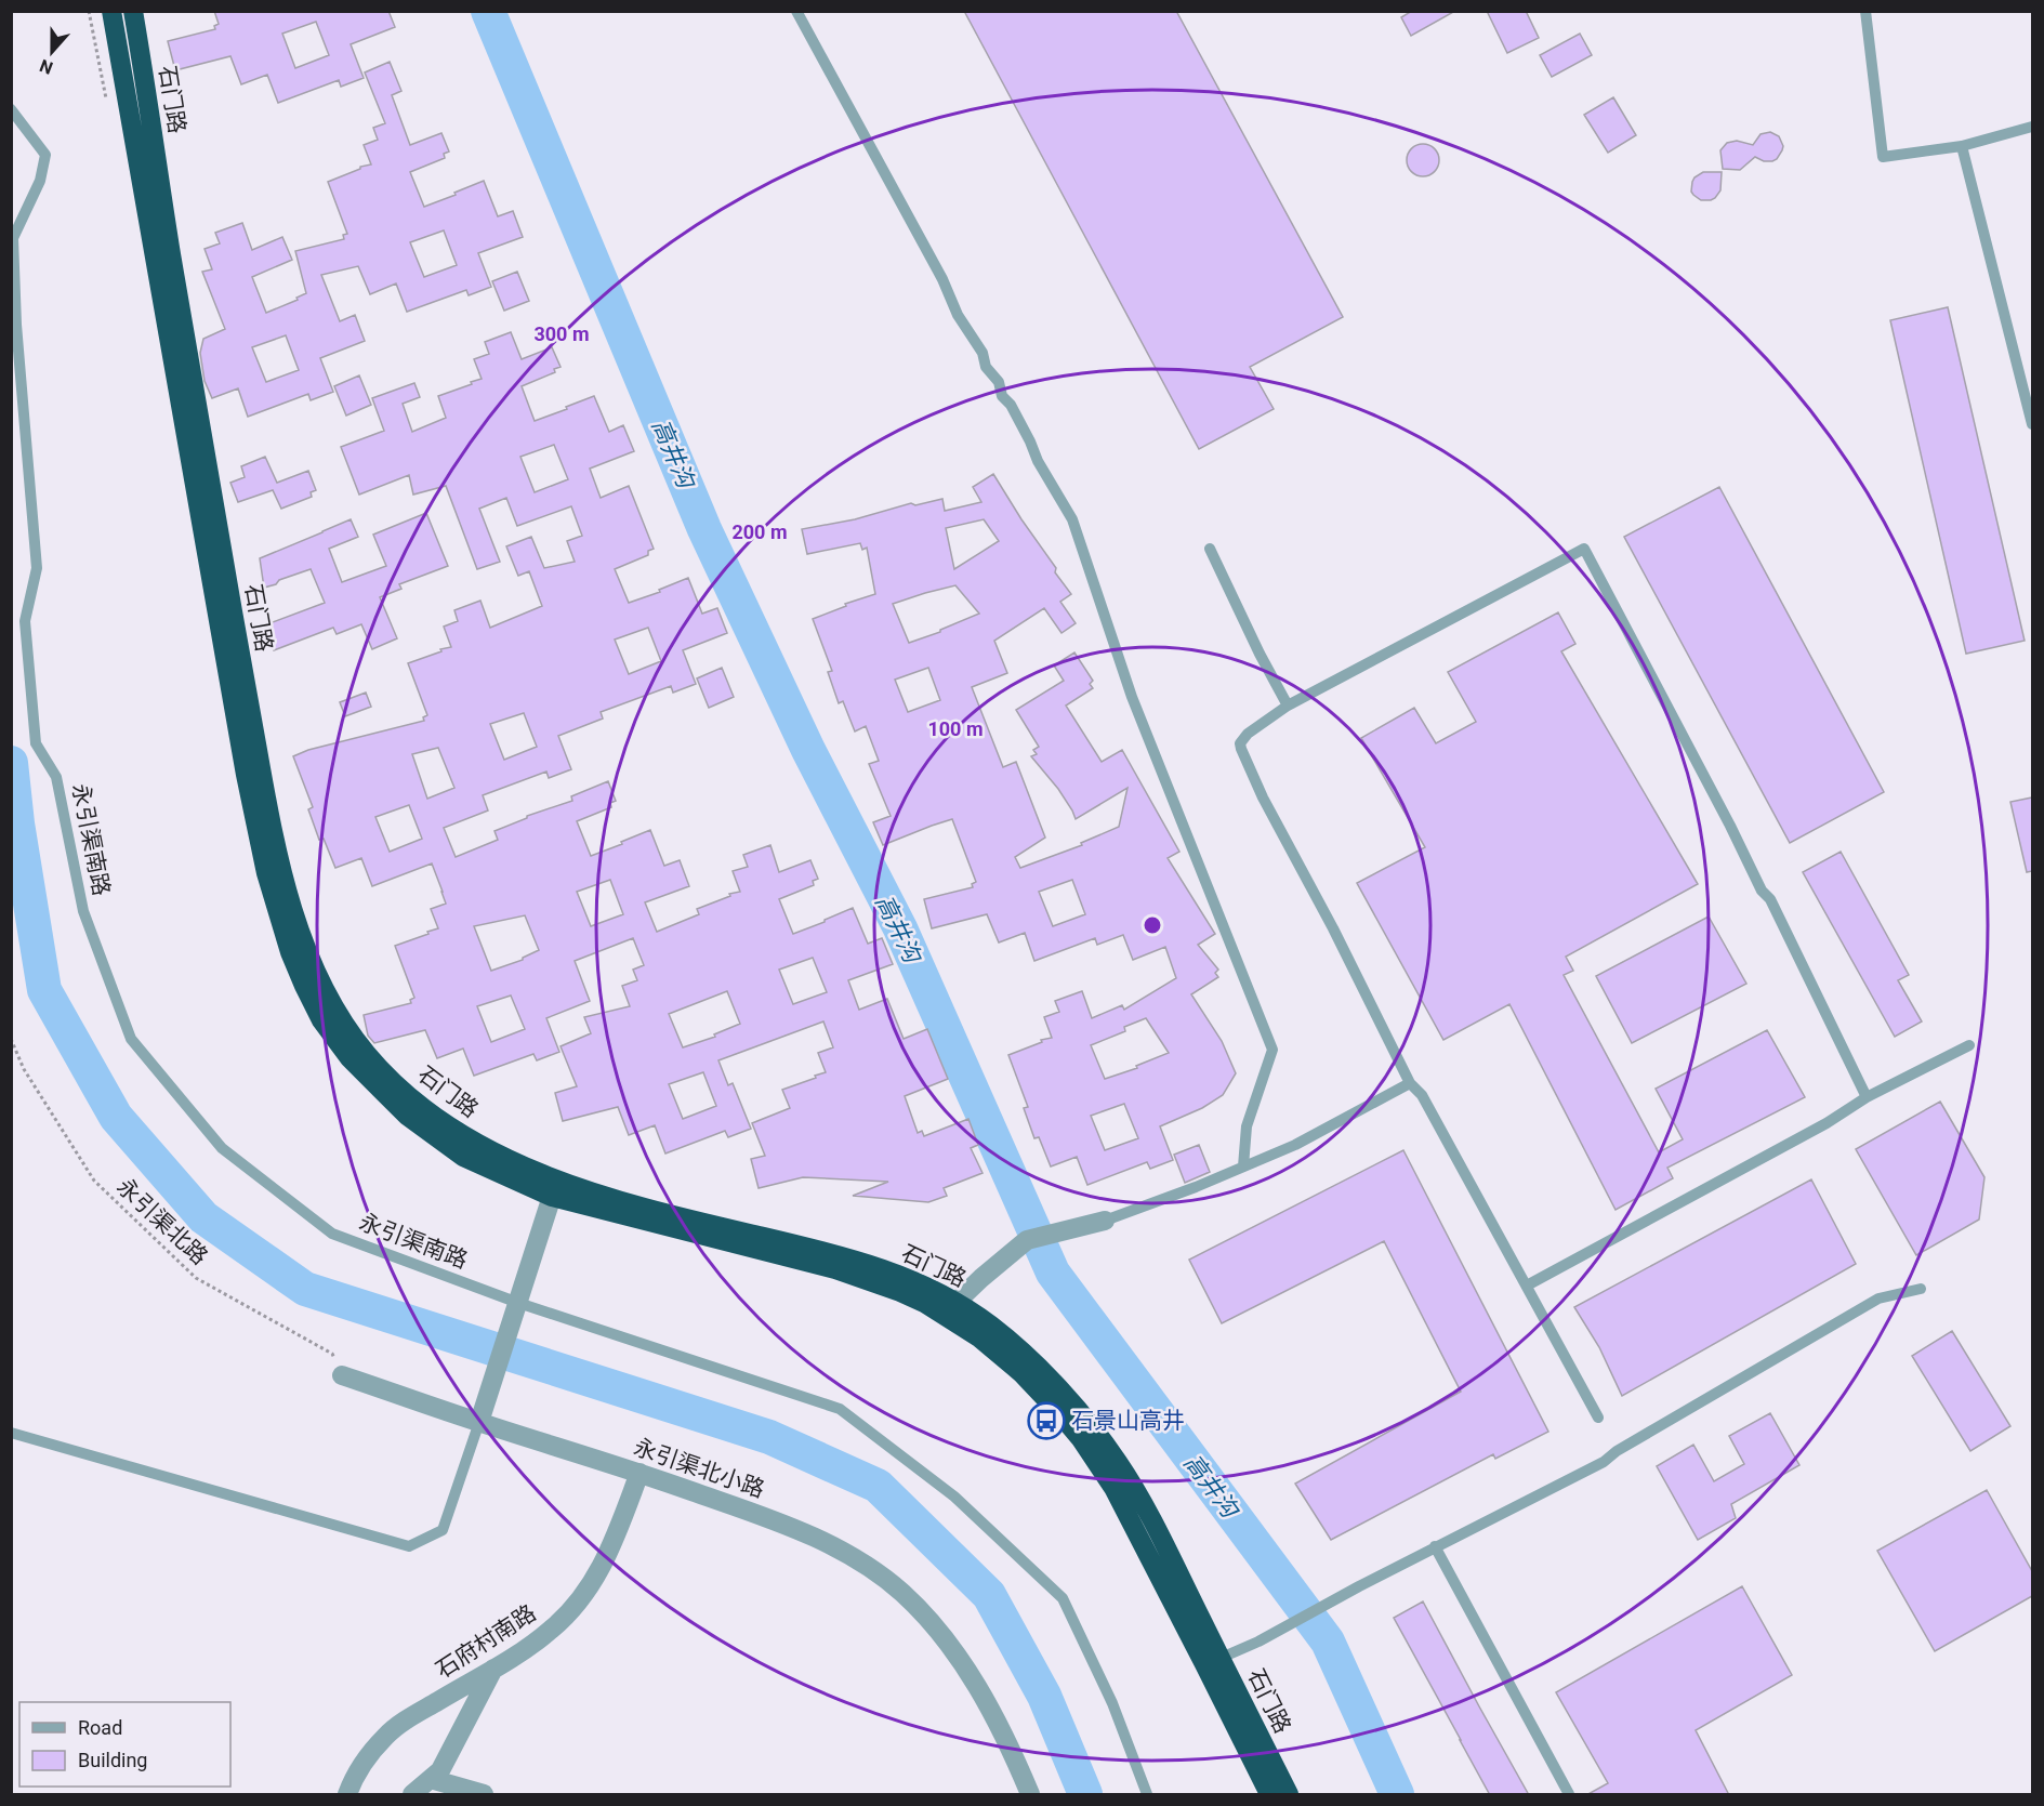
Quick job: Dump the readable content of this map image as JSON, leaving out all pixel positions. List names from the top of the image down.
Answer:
{
  "streets": {
    "highway": ["石门路"],
    "street": ["永引渠北小路", "石府村南路"],
    "lane": ["永引渠南路"],
    "path": ["永引渠北路"]
  },
  "crossings": [
    ["永引渠北路", "永引渠北小路"],
    ["永引渠北小路", "石府村南路"]
  ],
  "water": ["高井沟"],
  "places": {
    "bus stop": ["石景山高井"]
  },
  "legend": ["Road", "Building"],
  "north": "bottom",
  "rings": ["300 m", "200 m", "100 m"]
}
